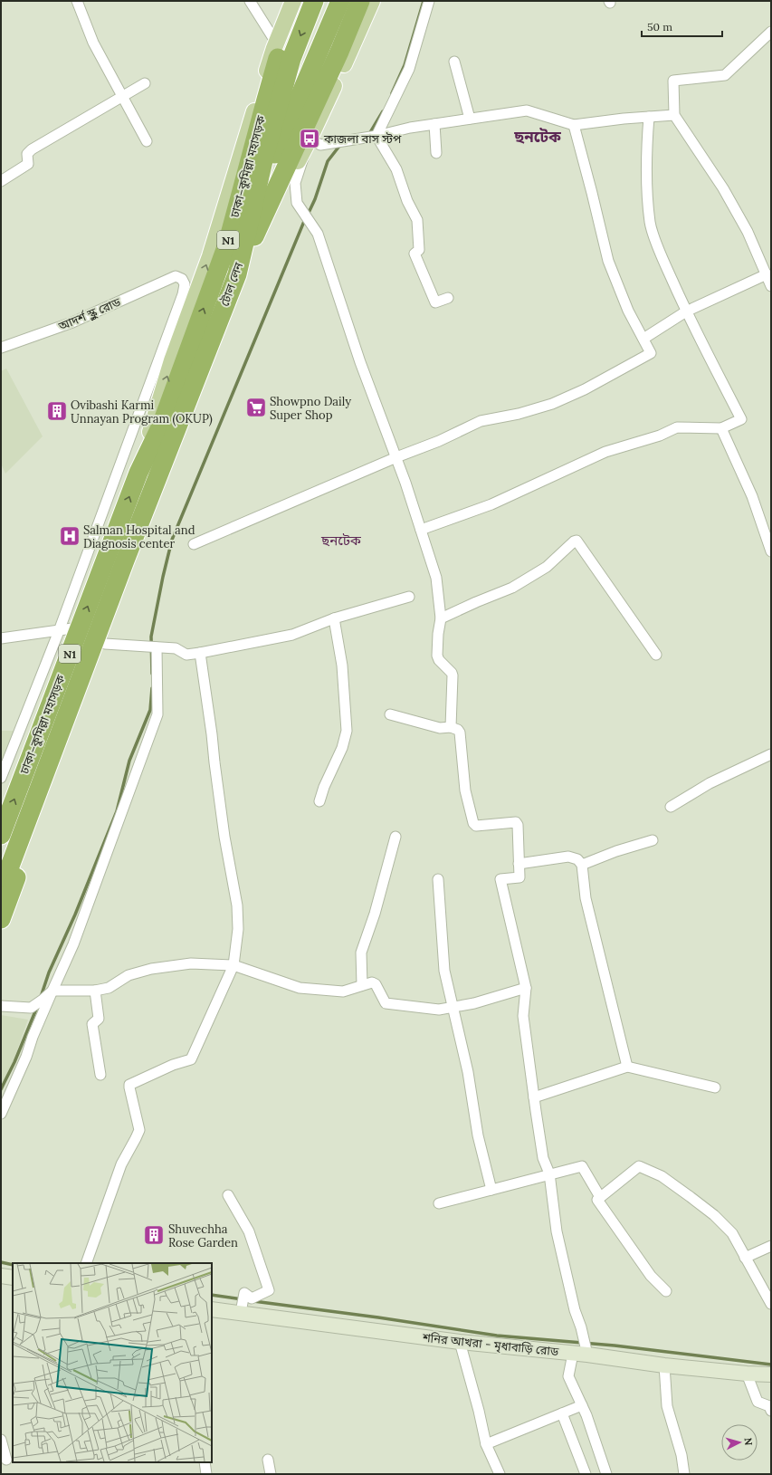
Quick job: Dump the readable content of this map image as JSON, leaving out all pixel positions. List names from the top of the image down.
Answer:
{
  "streets": {
    "highway": ["ঢাকা–কুমিল্লা মহাসড়ক", "N1", "টোল লেন"],
    "main road": ["শনির আখরা - মৃধাবাড়ি রোড"],
    "street": ["আদর্শ স্কুল রোড"]
  },
  "crossings": [
    ["ঢাকা–কুমিল্লা মহাসড়ক", "টোল লেন"],
    ["N1", "টোল লেন"]
  ],
  "one_way": ["ঢাকা–কুমিল্লা মহাসড়ক"],
  "districts": ["ছনটেক", "ছনটেক"],
  "places": {
    "bus stop": ["কাজলা বাস স্টপ"],
    "supermarket": ["Showpno Daily Super Shop"],
    "building": ["Ovibashi Karmi Unnayan Program (OKUP)", "Shuvechha Rose Garden"],
    "hospital": ["Salman Hospital and Diagnosis center"]
  },
  "scale_bar": "50 m",
  "north": "right"
}
